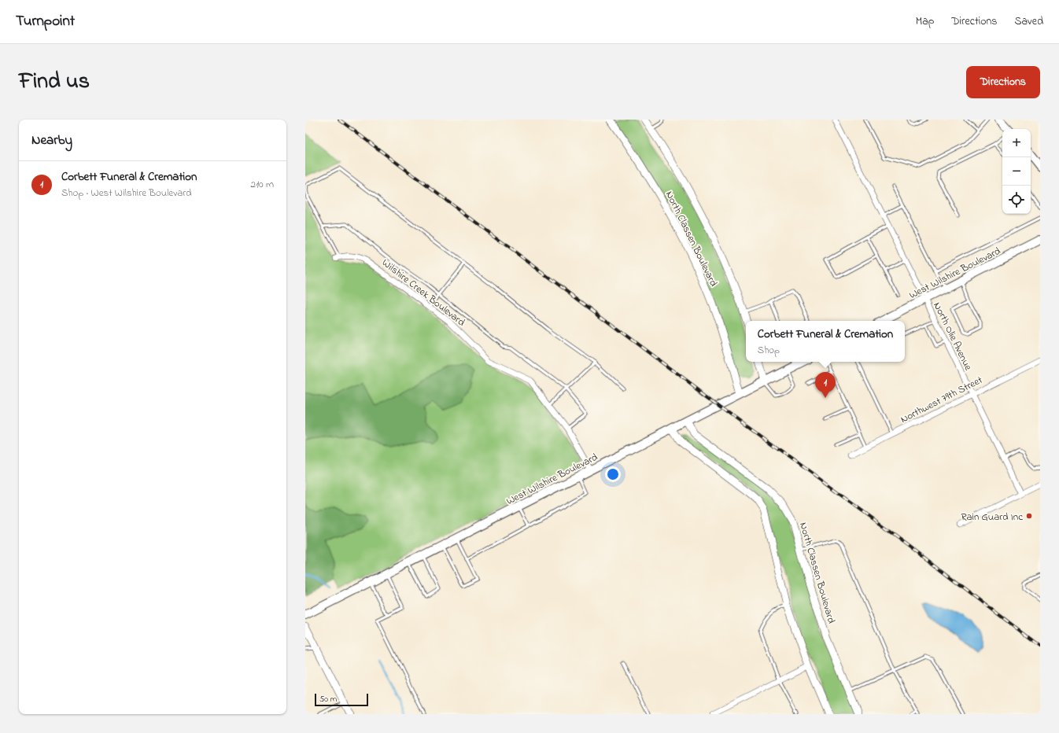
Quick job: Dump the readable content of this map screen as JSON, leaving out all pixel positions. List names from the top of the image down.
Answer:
{
  "streets": {
    "main road": ["West Wilshire Boulevard"],
    "street": [
      "North Classen Boulevard",
      "Wilshire Creek Boulevard",
      "North Olie Avenue",
      "Northwest 79th Street"
    ]
  },
  "crossings": [
    ["North Classen Boulevard", "West Wilshire Boulevard"],
    ["West Wilshire Boulevard", "Wilshire Creek Boulevard"],
    ["West Wilshire Boulevard", "North Olie Avenue"],
    ["North Olie Avenue", "Northwest 79th Street"]
  ],
  "places": ["Rain Guard Inc"],
  "scale_bar": "50 m",
  "page": {
    "header": "Turnpoint",
    "nav": ["Map", "Directions", "Saved"],
    "title": "Find us",
    "buttons": "Directions",
    "heading": "Nearby",
    "map_buttons": ["+", "−"],
    "list": [
      {
        "mark": "1",
        "name": "Corbett Funeral & Cremation",
        "note": "Shop · West Wilshire Boulevard",
        "value": "210 m"
      }
    ],
    "popup": ["Corbett Funeral & Cremation", "Shop"],
    "pins": "1",
    "scale": "50 m"
  }
}
